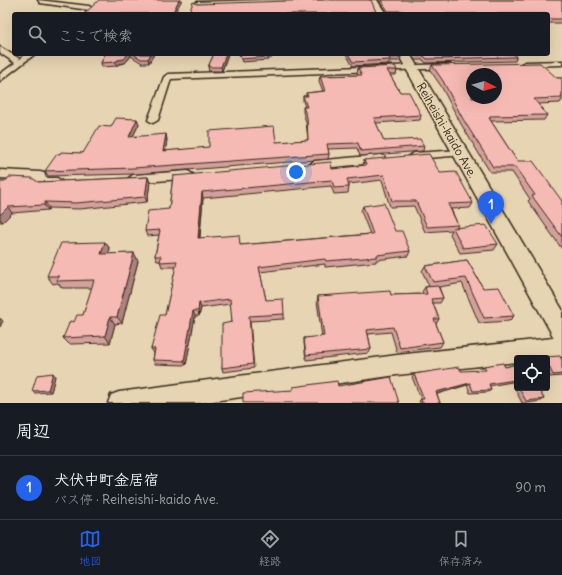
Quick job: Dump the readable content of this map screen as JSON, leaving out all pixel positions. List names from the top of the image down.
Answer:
{
  "streets": {
    "main road": ["Reiheishi-kaido Ave."]
  },
  "north": "right",
  "page": {
    "search": "ここで検索",
    "pins": "1",
    "heading": "周辺",
    "list": [
      {
        "mark": "1",
        "name": "犬伏中町金居宿",
        "note": "バス停 · Reiheishi-kaido Ave.",
        "value": "90 m"
      }
    ],
    "nav": ["地図", "経路", "保存済み"]
  }
}
